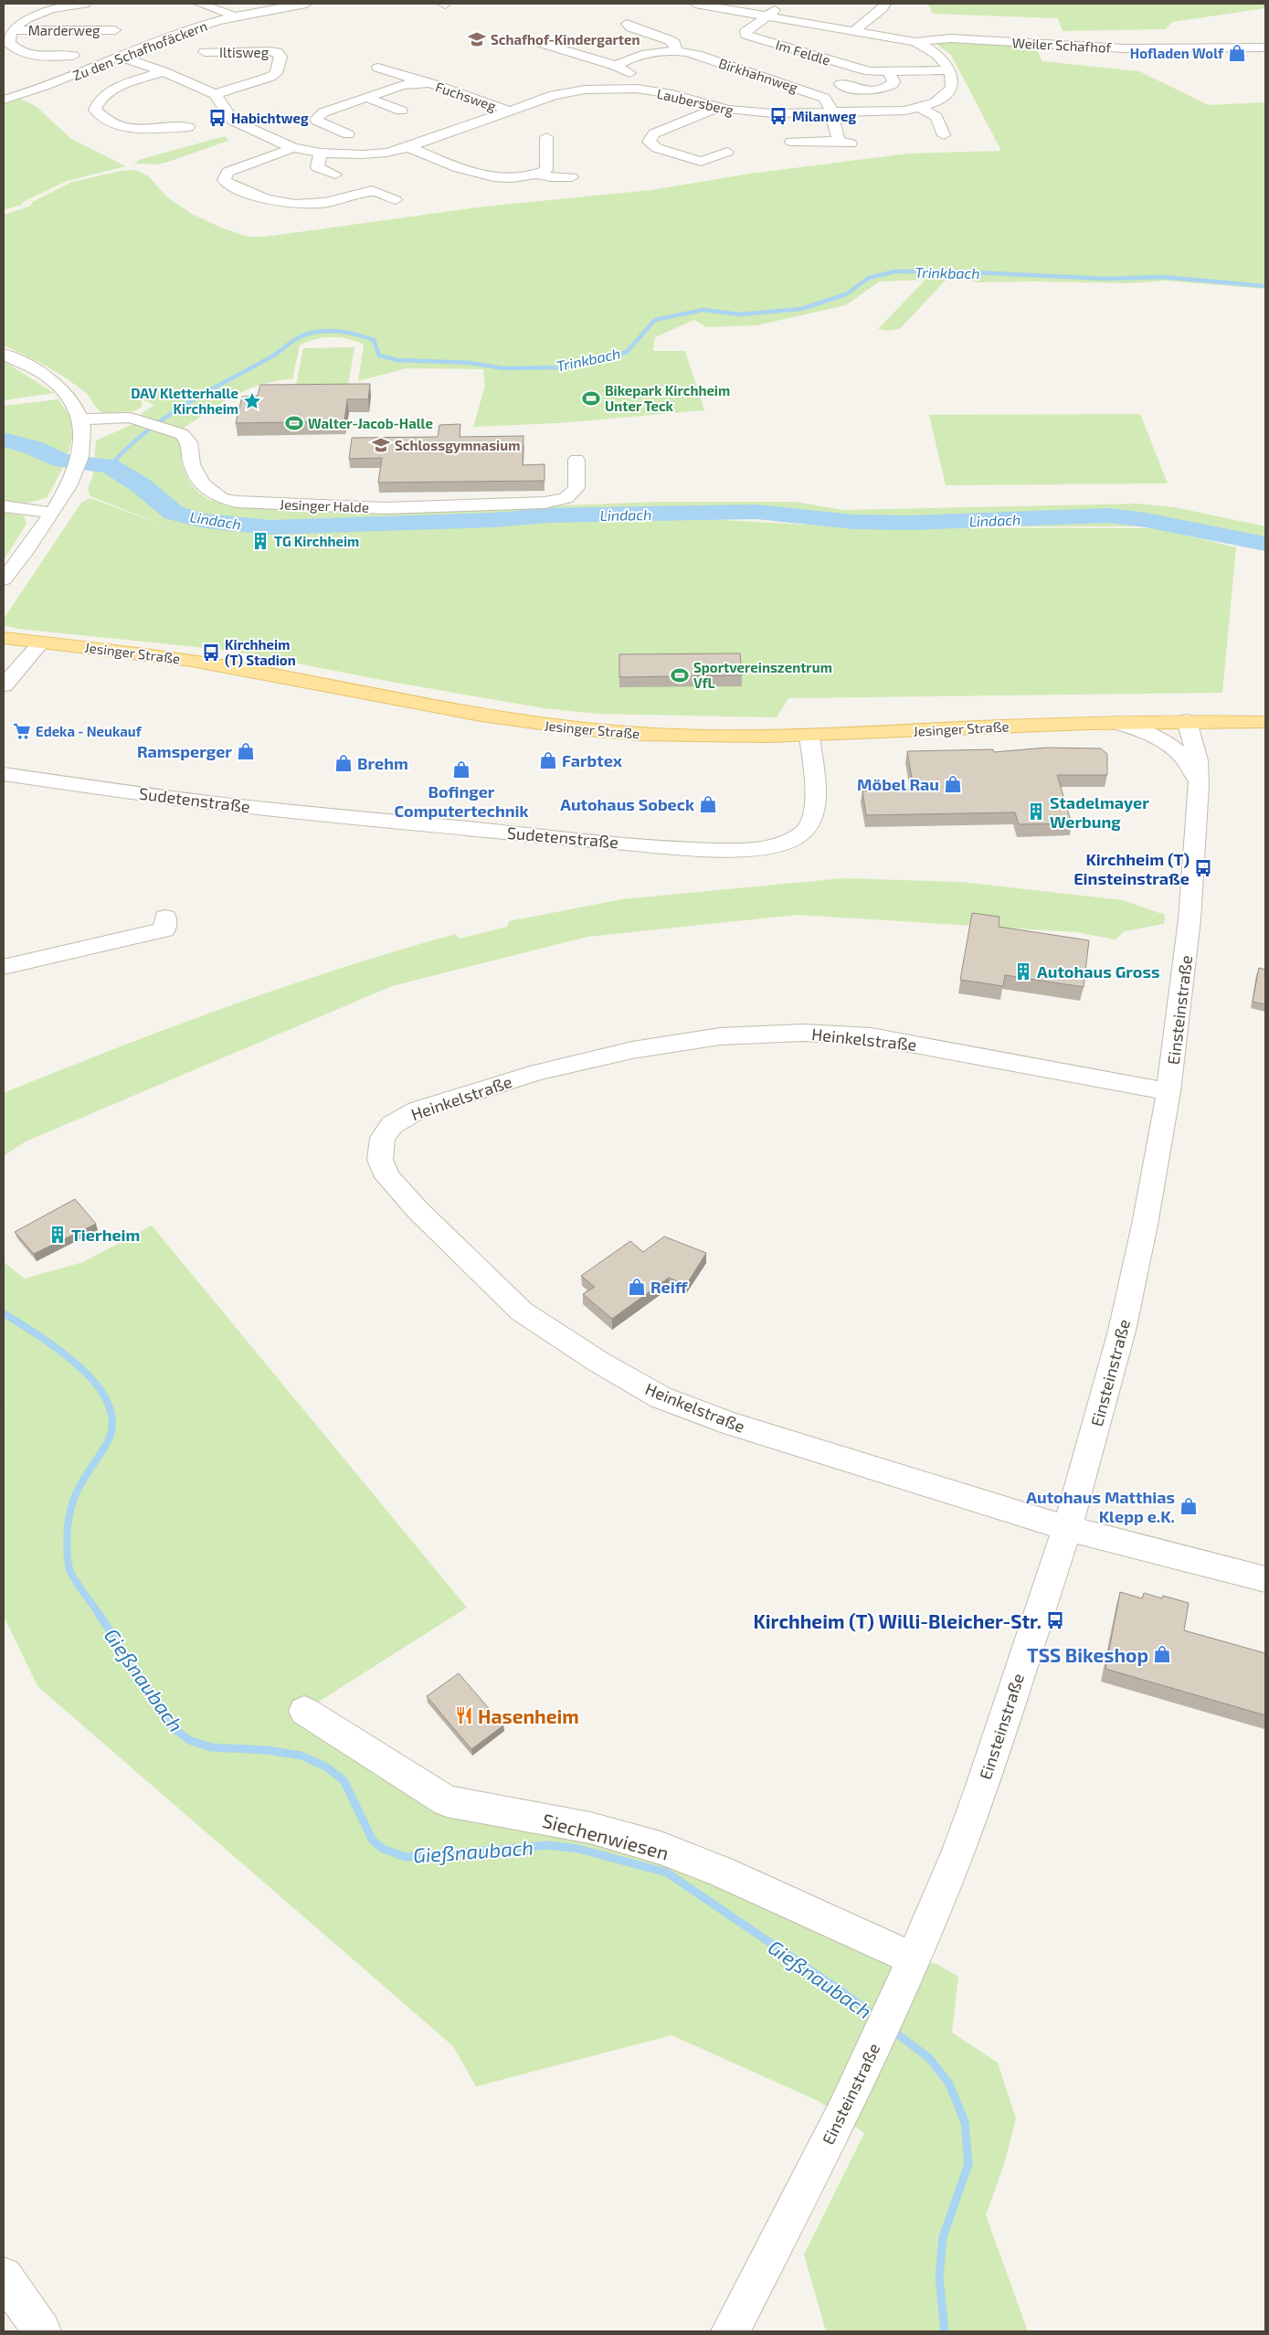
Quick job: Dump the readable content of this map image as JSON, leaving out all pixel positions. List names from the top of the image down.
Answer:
{
  "streets": {
    "main road": ["Jesinger Straße"],
    "street": [
      "Marderweg",
      "Weiler Schafhof",
      "Zu den Schafhofäckern",
      "Iltisweg",
      "Im Feldle",
      "Birkhahnweg",
      "Fuchsweg",
      "Laubersberg",
      "Jesinger Halde",
      "Sudetenstraße",
      "Einsteinstraße",
      "Heinkelstraße",
      "Siechenwiesen"
    ]
  },
  "crossings": [
    ["Zu den Schafhofäckern", "Laubersberg"],
    ["Iltisweg", "Laubersberg"],
    ["Im Feldle", "Laubersberg"],
    ["Birkhahnweg", "Laubersberg"],
    ["Fuchsweg", "Laubersberg"],
    ["Jesinger Straße", "Sudetenstraße"],
    ["Jesinger Straße", "Einsteinstraße"],
    ["Einsteinstraße", "Heinkelstraße"],
    ["Einsteinstraße", "Siechenwiesen"]
  ],
  "water": ["Trinkbach", "Lindach", "Gießnaubach"],
  "places": {
    "school or university": ["Schafhof-Kindergarten", "Schlossgymnasium"],
    "shop": [
      "Hofladen Wolf",
      "Ramsperger",
      "Farbtex",
      "Brehm",
      "Bofinger Computertechnik",
      "Möbel Rau",
      "Autohaus Sobeck",
      "Reiff",
      "Autohaus Matthias Klepp e.K.",
      "TSS Bikeshop"
    ],
    "bus stop": [
      "Milanweg",
      "Habichtweg",
      "Kirchheim (T) Stadion",
      "Kirchheim (T) Einsteinstraße",
      "Kirchheim (T) Willi-Bleicher-Str."
    ],
    "sports": ["Bikepark Kirchheim Unter Teck", "Walter-Jacob-Halle", "Sportvereinszentrum VfL"],
    "place": ["DAV Kletterhalle Kirchheim"],
    "building": [
      "TG Kirchheim",
      "Stadelmayer Werbung",
      "Autohaus Gross",
      "Tierheim"
    ],
    "supermarket": ["Edeka - Neukauf"],
    "restaurant": ["Hasenheim"]
  }
}
